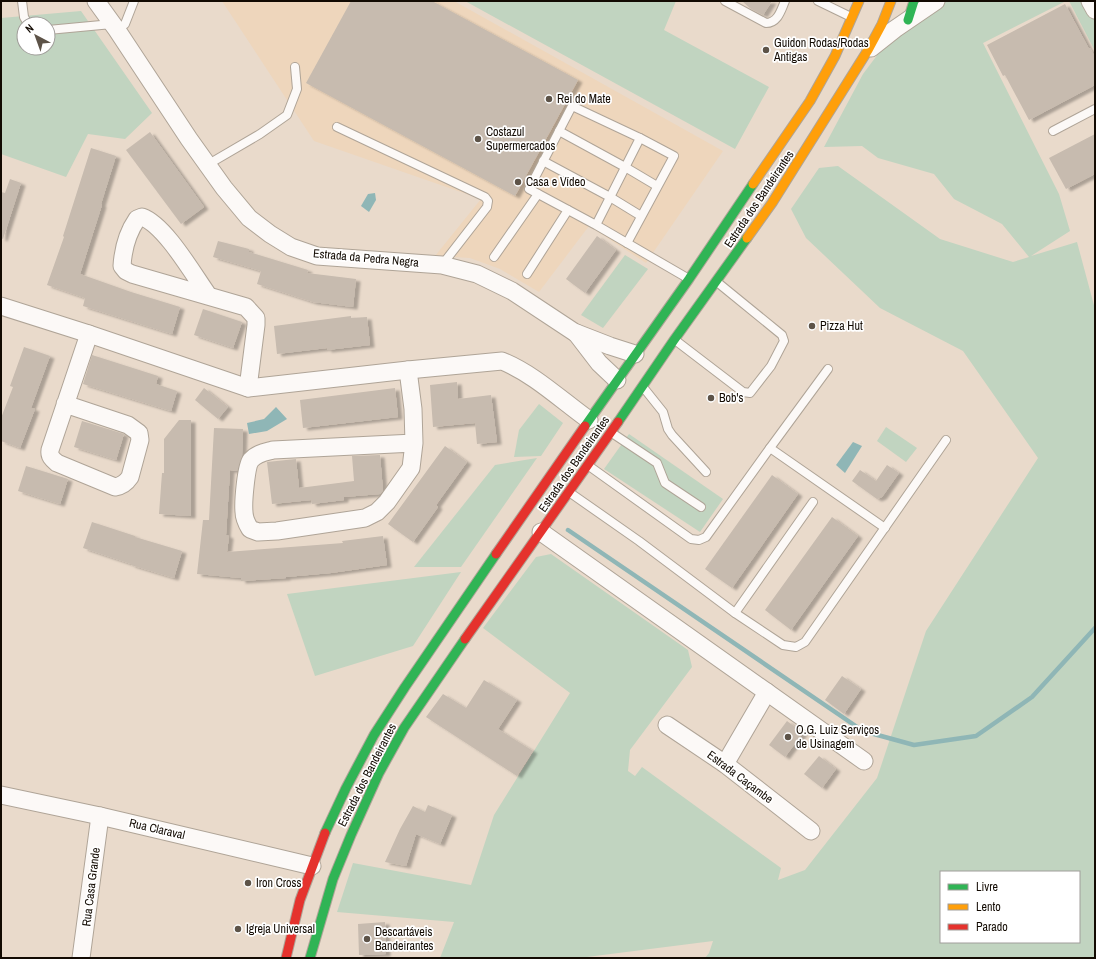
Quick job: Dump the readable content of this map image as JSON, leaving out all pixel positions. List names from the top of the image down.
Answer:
{
  "streets": {
    "main road": ["Estrada dos Bandeirantes"],
    "street": [
      "Estrada da Pedra Negra",
      "Estrada Caçambe",
      "Rua Claraval",
      "Rua Casa Grande"
    ]
  },
  "crossings": [
    ["Estrada dos Bandeirantes", "Estrada da Pedra Negra"],
    ["Estrada dos Bandeirantes", "Rua Claraval"],
    ["Rua Claraval", "Rua Casa Grande"]
  ],
  "places": [
    "Guidon Rodas/Rodas Antigas",
    "Rei do Mate",
    "Costazul Supermercados",
    "Casa e Vídeo",
    "Pizza Hut",
    "Bob's",
    "O.G. Luiz Serviços de Usinagem",
    "Iron Cross",
    "Igreja Universal",
    "Descartáveis Bandeirantes"
  ],
  "legend": ["Livre", "Lento", "Parado"],
  "north": "top left"
}
